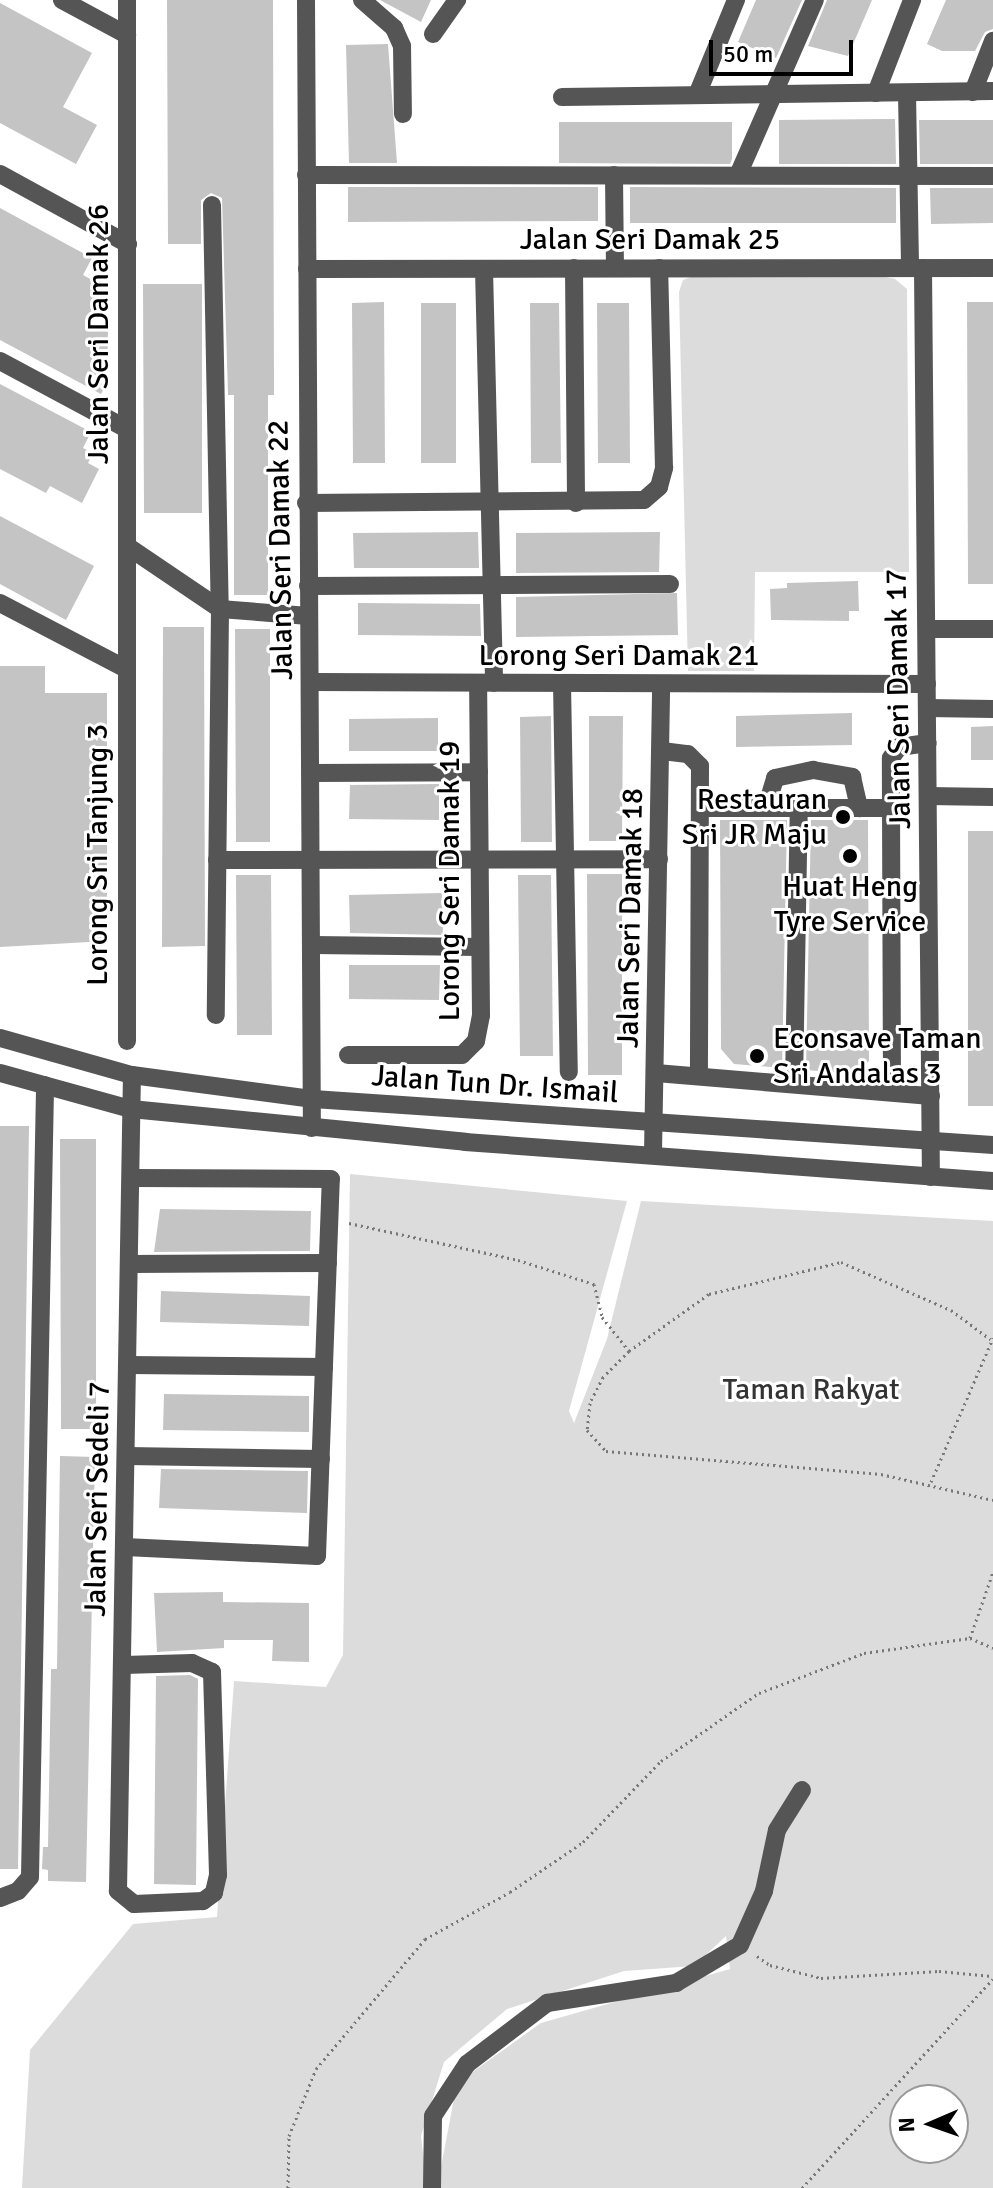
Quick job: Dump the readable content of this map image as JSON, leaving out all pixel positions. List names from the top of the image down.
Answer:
{
  "streets": {
    "street": [
      "Jalan Seri Damak 25",
      "Jalan Seri Damak 26",
      "Jalan Seri Damak 22",
      "Lorong Seri Damak 21",
      "Jalan Seri Damak 17",
      "Lorong Sri Tanjung 3",
      "Lorong Seri Damak 19",
      "Jalan Seri Damak 18",
      "Jalan Tun Dr. Ismail",
      "Jalan Seri Sedeli 7"
    ]
  },
  "crossings": [
    ["Jalan Seri Damak 25", "Jalan Seri Damak 22"],
    ["Jalan Seri Damak 25", "Jalan Seri Damak 17"],
    ["Jalan Seri Damak 25", "Lorong Seri Damak 19"],
    ["Jalan Seri Damak 26", "Lorong Sri Tanjung 3"],
    ["Jalan Seri Damak 22", "Lorong Seri Damak 21"],
    ["Jalan Seri Damak 22", "Jalan Tun Dr. Ismail"],
    ["Lorong Seri Damak 21", "Jalan Seri Damak 17"],
    ["Lorong Seri Damak 21", "Lorong Seri Damak 19"],
    ["Lorong Seri Damak 21", "Jalan Seri Damak 18"],
    ["Jalan Seri Damak 17", "Jalan Tun Dr. Ismail"],
    ["Jalan Seri Damak 18", "Jalan Tun Dr. Ismail"],
    ["Jalan Tun Dr. Ismail", "Jalan Seri Sedeli 7"]
  ],
  "parks": ["Taman Rakyat"],
  "places": ["Restauran Sri JR Maju", "Huat Heng Tyre Service", "Econsave Taman Sri Andalas 3"],
  "scale_bar": "50 m",
  "north": "left"
}
